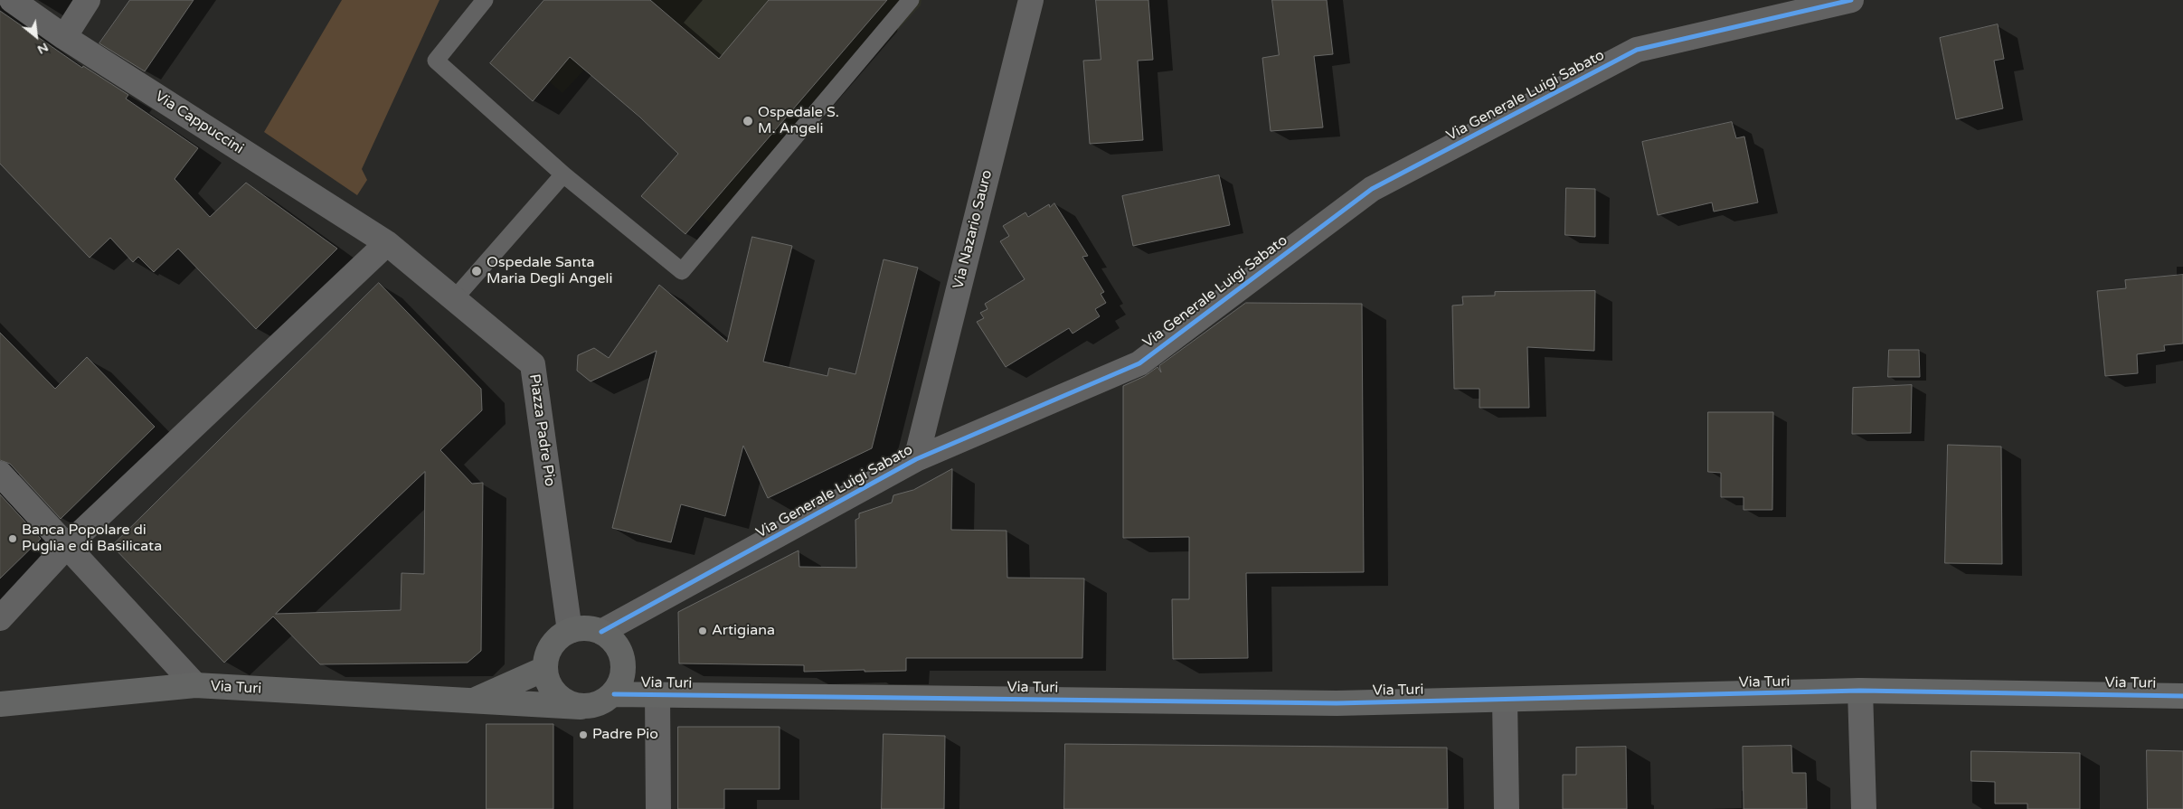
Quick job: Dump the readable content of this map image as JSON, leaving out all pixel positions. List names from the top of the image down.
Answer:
{
  "streets": {
    "street": [
      "Via Generale Luigi Sabato",
      "Via Cappuccini",
      "Via Nazario Sauro",
      "Piazza Padre Pio",
      "Via Turi"
    ]
  },
  "crossings": [
    ["Via Generale Luigi Sabato", "Via Nazario Sauro"],
    ["Via Generale Luigi Sabato", "Piazza Padre Pio"],
    ["Via Generale Luigi Sabato", "Via Turi"],
    ["Via Cappuccini", "Piazza Padre Pio"],
    ["Piazza Padre Pio", "Via Turi"]
  ],
  "places": [
    "Ospedale S. M. Angeli",
    "Ospedale Santa Maria Degli Angeli",
    "Banca Popolare di Puglia e di Basilicata",
    "Artigiana",
    "Padre Pio"
  ],
  "north": "bottom right"
}
